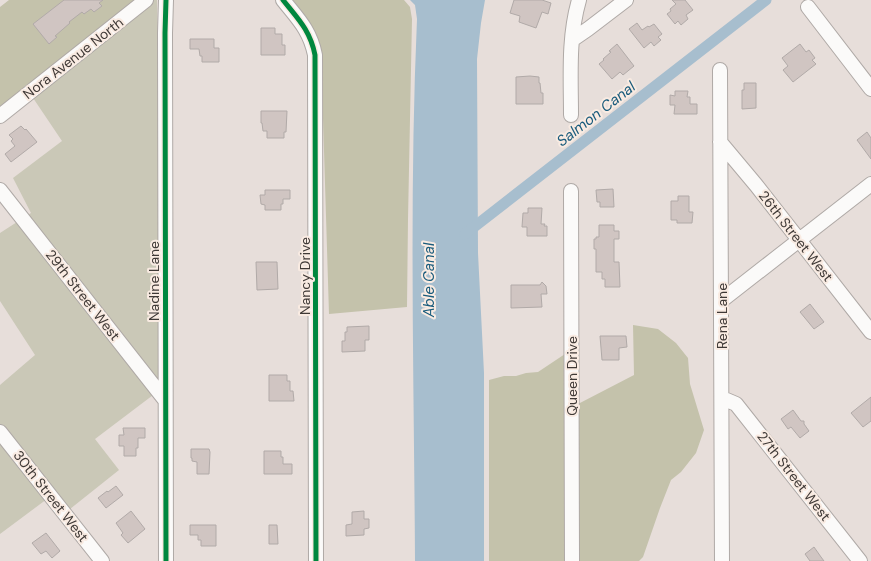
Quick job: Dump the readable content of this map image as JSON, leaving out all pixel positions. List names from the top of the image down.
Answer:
{
  "streets": {
    "street": [
      "Nora Avenue North",
      "26th Street West",
      "Nancy Drive",
      "Nadine Lane",
      "29th Street West",
      "Rena Lane",
      "Queen Drive",
      "27th Street West",
      "30th Street West"
    ]
  },
  "crossings": [
    ["26th Street West", "Rena Lane"],
    ["Nadine Lane", "29th Street West"],
    ["Rena Lane", "27th Street West"]
  ],
  "water": ["Salmon Canal", "Able Canal"]
}
